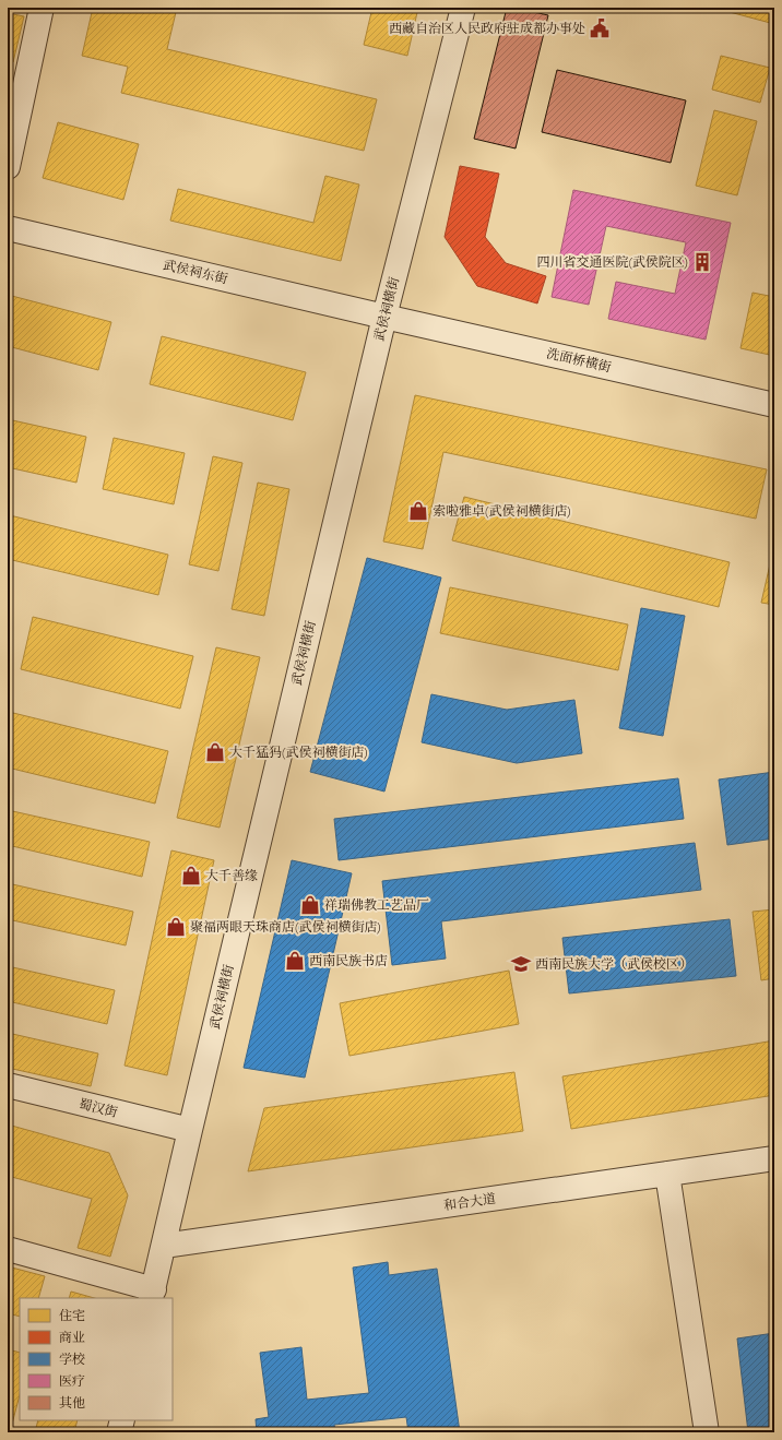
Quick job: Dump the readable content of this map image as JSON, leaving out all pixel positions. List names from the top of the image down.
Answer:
{
  "streets": {
    "street": [
      "武侯祠东街",
      "武侯祠横街",
      "洗面桥横街",
      "蜀汉街",
      "和合大道"
    ]
  },
  "crossings": [
    ["武侯祠东街", "武侯祠横街"],
    ["武侯祠东街", "洗面桥横街"],
    ["武侯祠横街", "洗面桥横街"],
    ["武侯祠横街", "蜀汉街"],
    ["武侯祠横街", "和合大道"]
  ],
  "places": {
    "public building": ["西藏自治区人民政府驻成都办事处"],
    "building": ["四川省交通医院(武侯院区)"],
    "shop": [
      "索啦雅卓(武侯祠横街店)",
      "大千猛犸(武侯祠横街店)",
      "大千善缘",
      "祥瑞佛教工艺品厂",
      "聚福两眼天珠商店(武侯祠横街店)",
      "西南民族书店"
    ],
    "school or university": ["西南民族大学（武侯校区）"]
  },
  "legend": [
    "住宅",
    "商业",
    "学校",
    "医疗",
    "其他"
  ]
}
